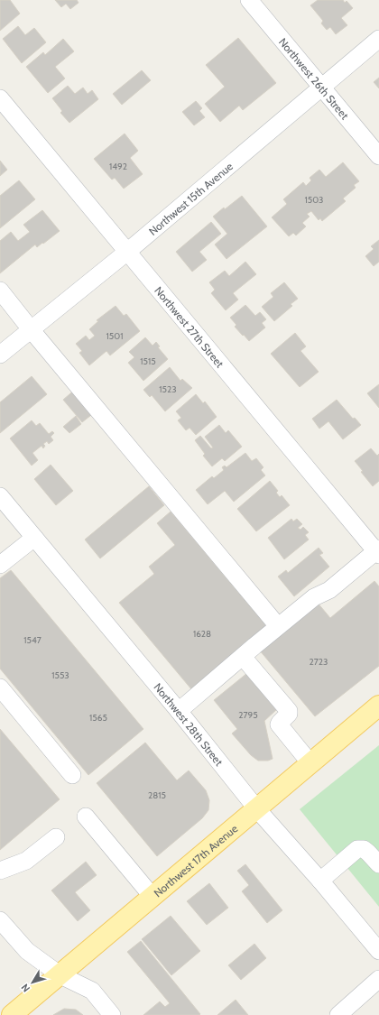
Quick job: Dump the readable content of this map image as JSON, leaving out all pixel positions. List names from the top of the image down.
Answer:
{
  "streets": {
    "main road": ["Northwest 17th Avenue"],
    "street": [
      "Northwest 26th Street",
      "Northwest 15th Avenue",
      "Northwest 27th Street",
      "Northwest 28th Street"
    ]
  },
  "crossings": [
    ["Northwest 26th Street", "Northwest 15th Avenue"],
    ["Northwest 15th Avenue", "Northwest 27th Street"],
    ["Northwest 28th Street", "Northwest 17th Avenue"]
  ],
  "house_numbers": [
    "1492",
    "1503",
    "1501",
    "1515",
    "1523",
    "1628",
    "1547",
    "2723",
    "1553",
    "2795",
    "1565",
    "2815"
  ],
  "north": "bottom left"
}
